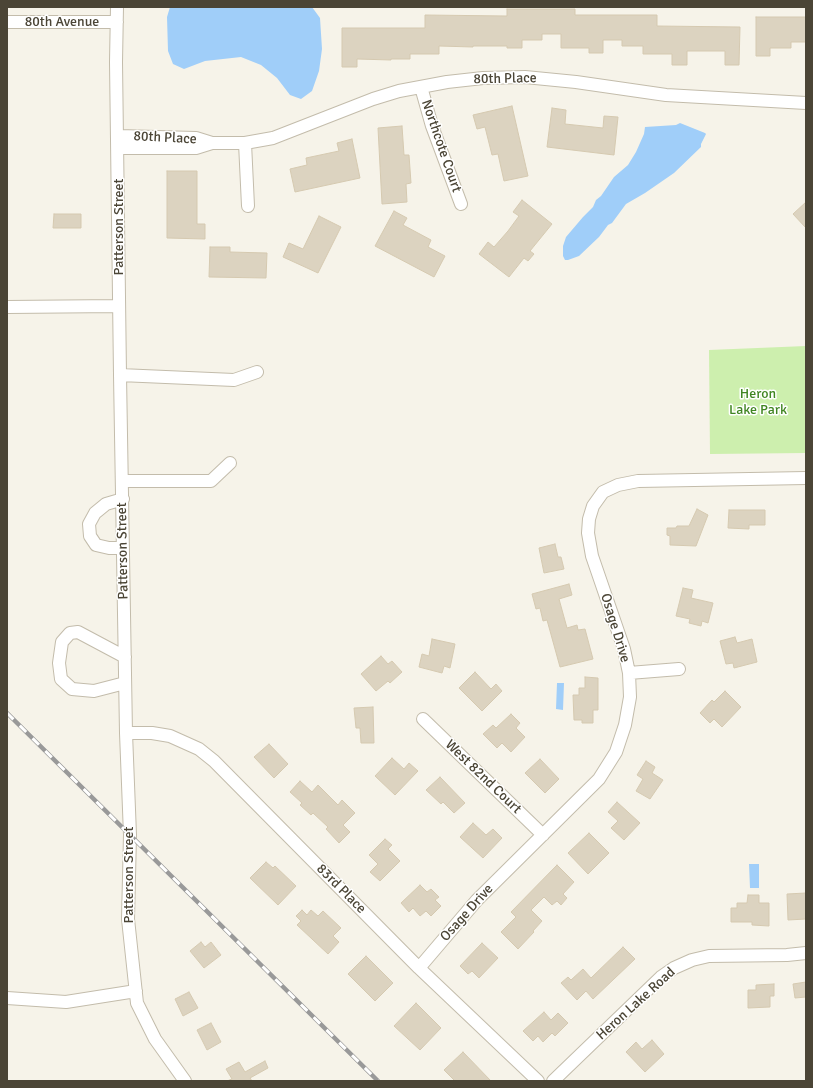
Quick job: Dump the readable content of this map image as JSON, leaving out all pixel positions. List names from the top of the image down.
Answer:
{
  "streets": {
    "street": [
      "80th Avenue",
      "80th Place",
      "Northcote Court",
      "Patterson Street",
      "Osage Drive",
      "West 82nd Court",
      "83rd Place",
      "Heron Lake Road"
    ]
  },
  "crossings": [
    ["80th Avenue", "Patterson Street"],
    ["80th Place", "Northcote Court"],
    ["80th Place", "Patterson Street"],
    ["Patterson Street", "83rd Place"],
    ["Osage Drive", "West 82nd Court"],
    ["Osage Drive", "83rd Place"]
  ],
  "parks": ["Heron Lake Park"]
}
